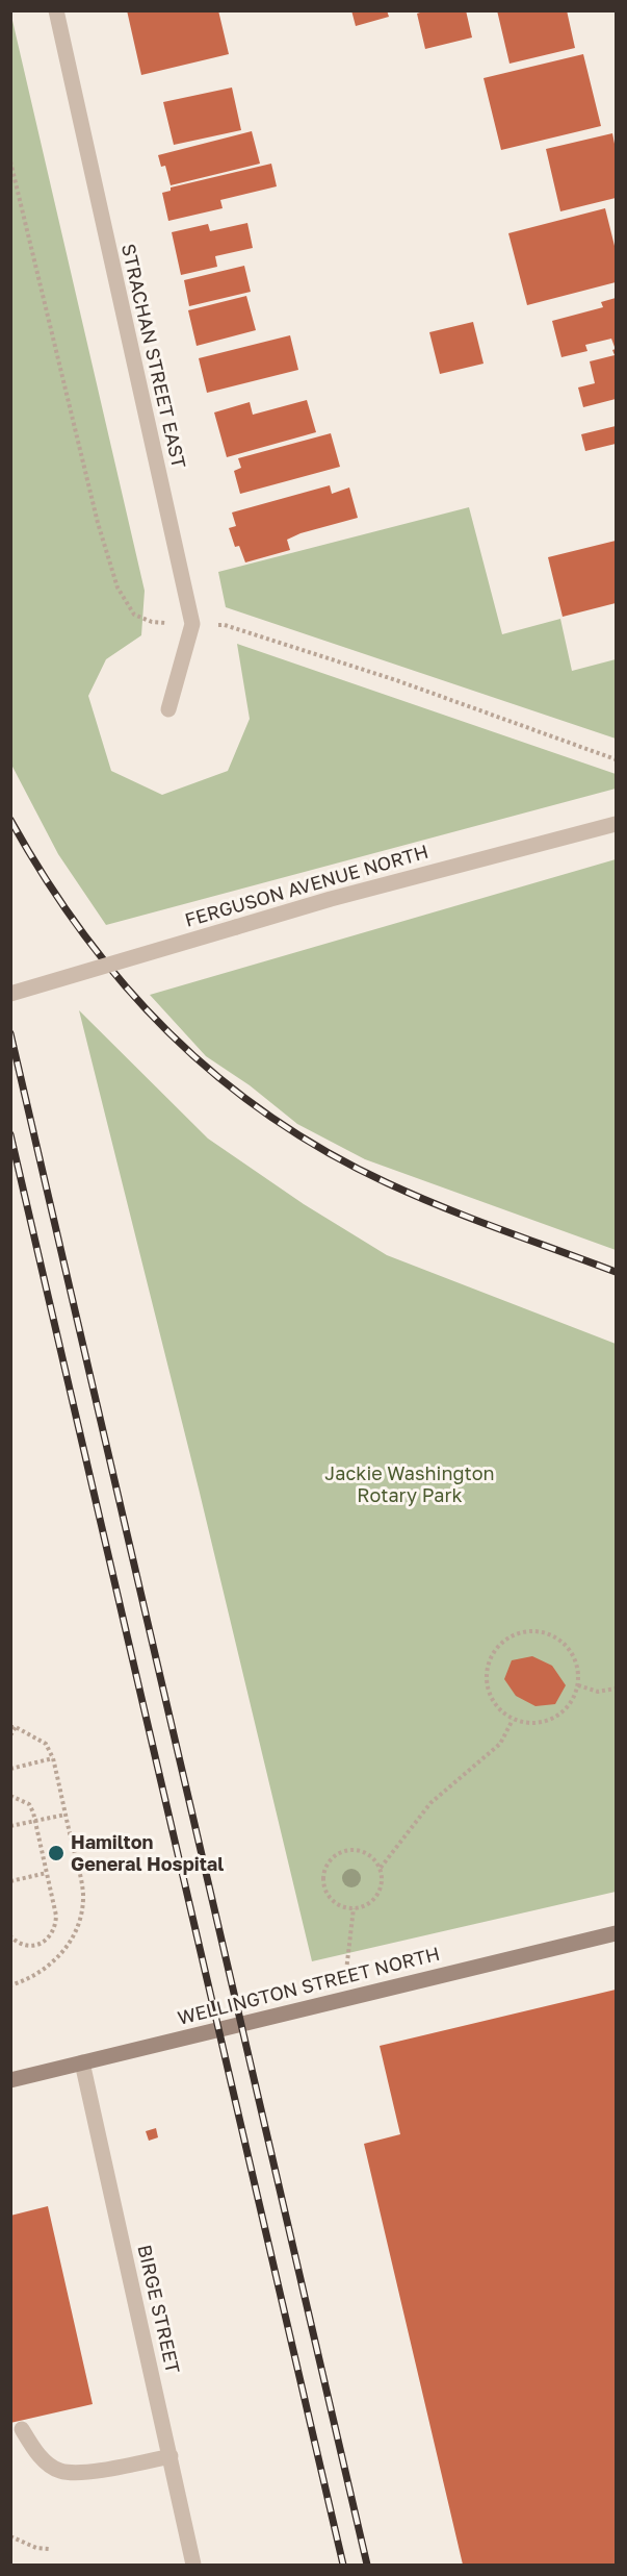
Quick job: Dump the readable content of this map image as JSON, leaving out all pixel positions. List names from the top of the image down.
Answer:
{
  "streets": {
    "main road": ["WELLINGTON STREET NORTH"],
    "street": ["STRACHAN STREET EAST", "FERGUSON AVENUE NORTH", "BIRGE STREET"]
  },
  "crossings": [
    ["WELLINGTON STREET NORTH", "BIRGE STREET"]
  ],
  "parks": ["Jackie Washington Rotary Park"],
  "places": ["Hamilton General Hospital"]
}
